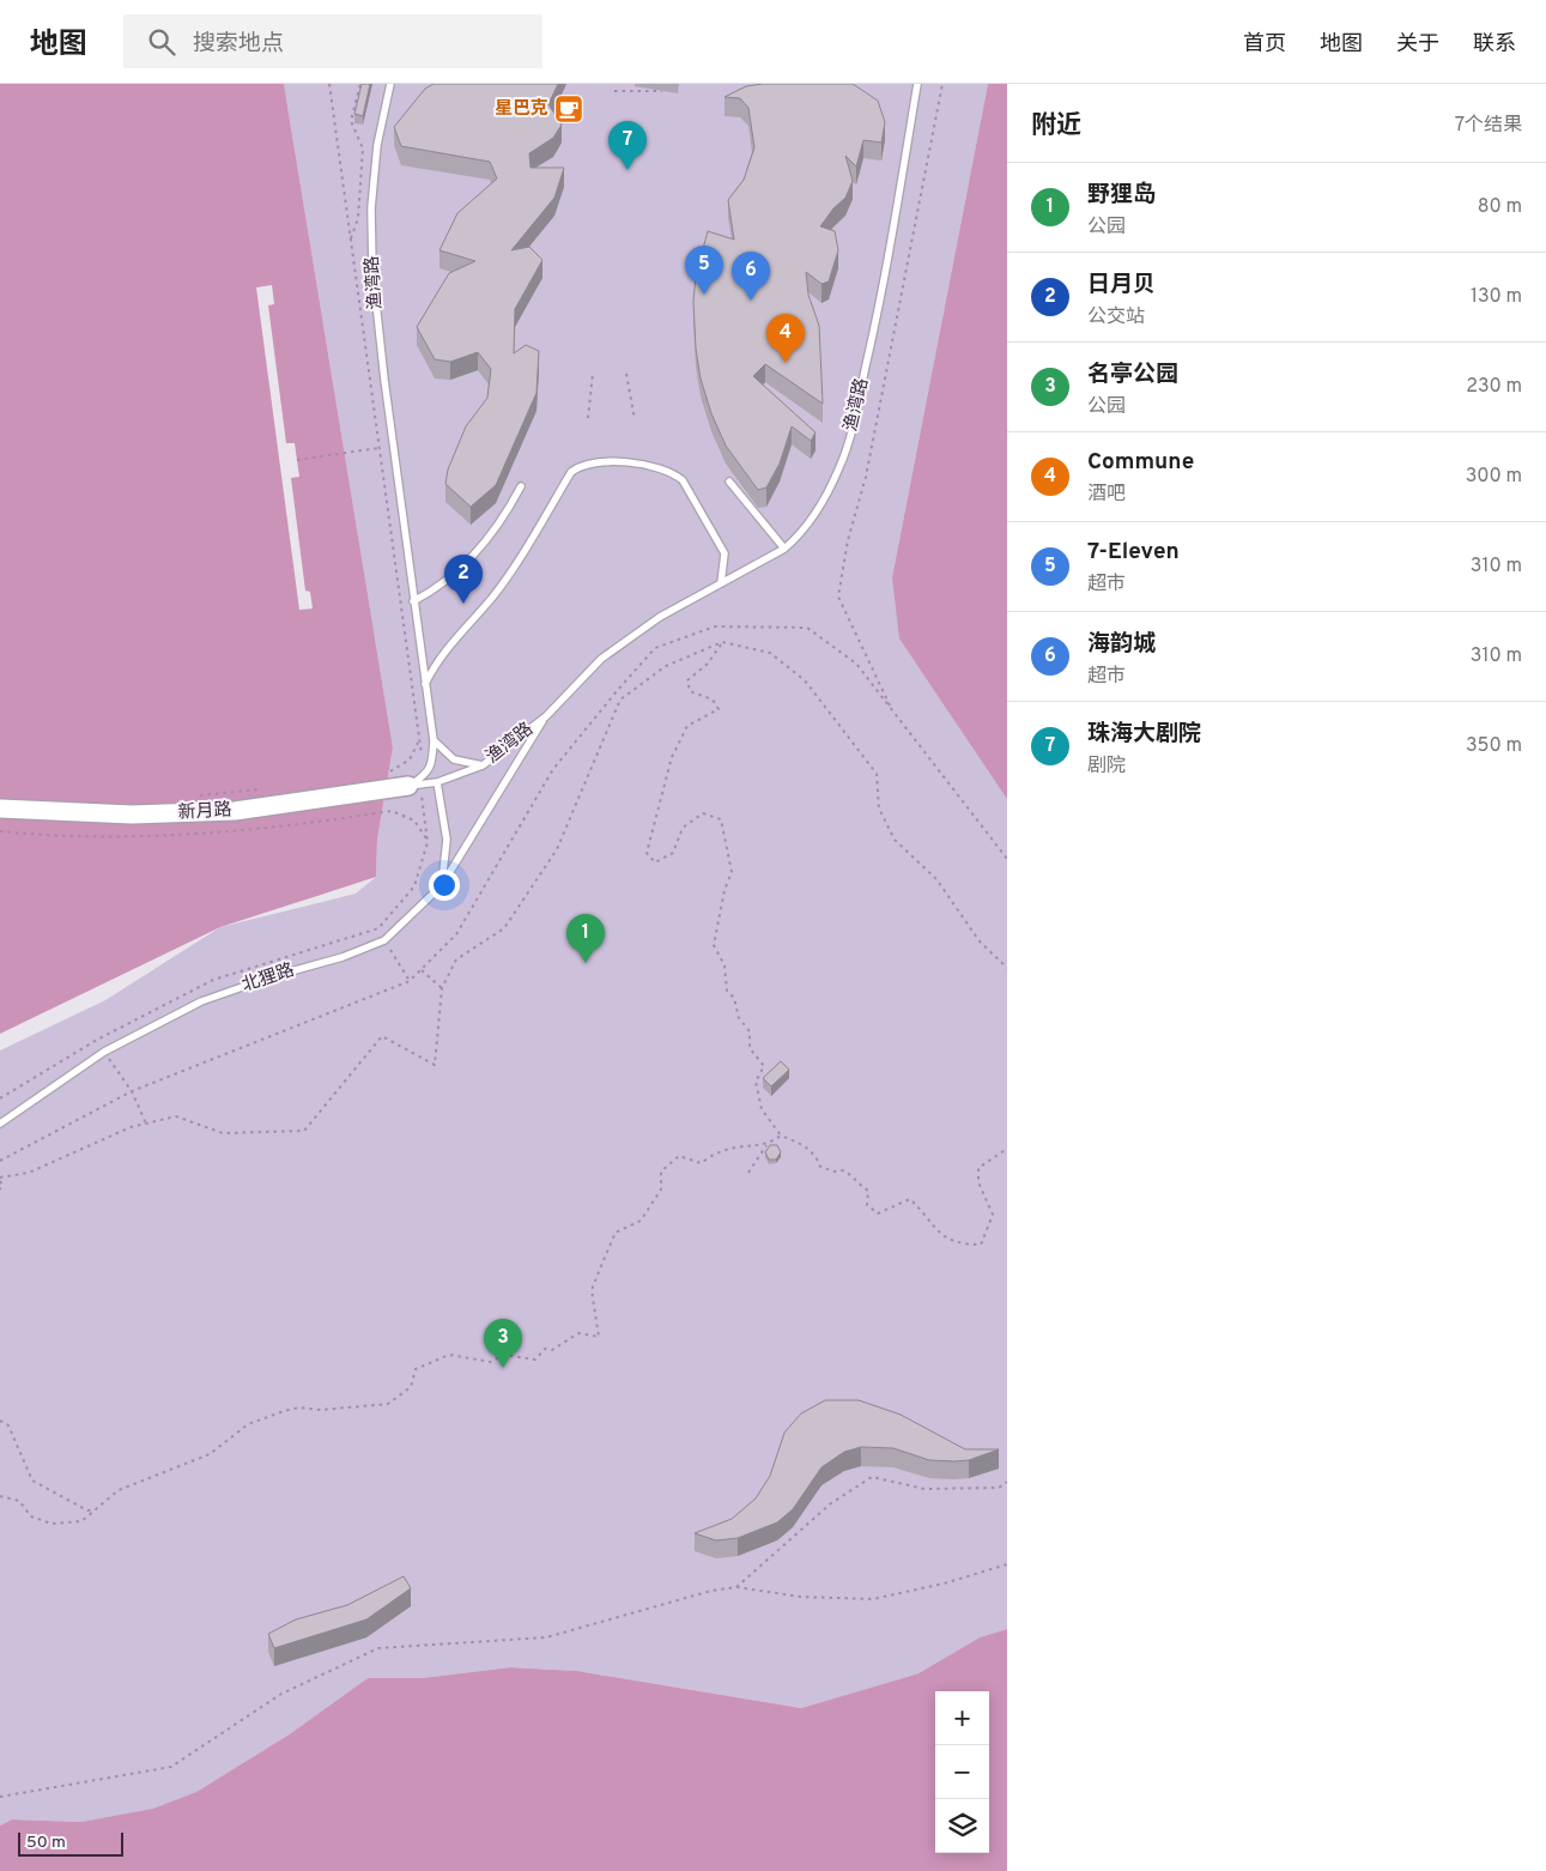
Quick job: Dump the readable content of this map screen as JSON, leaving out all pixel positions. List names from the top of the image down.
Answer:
{
  "streets": {
    "street": ["新月路"],
    "lane": ["渔湾路", "北狸路"]
  },
  "crossings": [
    ["渔湾路", "新月路"],
    ["渔湾路", "北狸路"]
  ],
  "places": {
    "cafe": ["星巴克"]
  },
  "scale_bar": "50 m",
  "page": {
    "header": "地图",
    "search": "搜索地点",
    "nav": [
      "首页",
      "地图",
      "关于",
      "联系"
    ],
    "heading": ["附近", "7个结果"],
    "pins": [
      "7",
      "5",
      "6",
      "4",
      "2",
      "1",
      "3"
    ],
    "list": [
      {
        "mark": "1",
        "name": "野狸岛",
        "note": "公园",
        "value": "80 m"
      },
      {
        "mark": "2",
        "name": "日月贝",
        "note": "公交站",
        "value": "130 m"
      },
      {
        "mark": "3",
        "name": "名亭公园",
        "note": "公园",
        "value": "230 m"
      },
      {
        "mark": "4",
        "name": "Commune",
        "note": "酒吧",
        "value": "300 m"
      },
      {
        "mark": "5",
        "name": "7-Eleven",
        "note": "超市",
        "value": "310 m"
      },
      {
        "mark": "6",
        "name": "海韵城",
        "note": "超市",
        "value": "310 m"
      },
      {
        "mark": "7",
        "name": "珠海大剧院",
        "note": "剧院",
        "value": "350 m"
      }
    ],
    "map_buttons": ["+", "−"],
    "scale": "50 m"
  }
}
